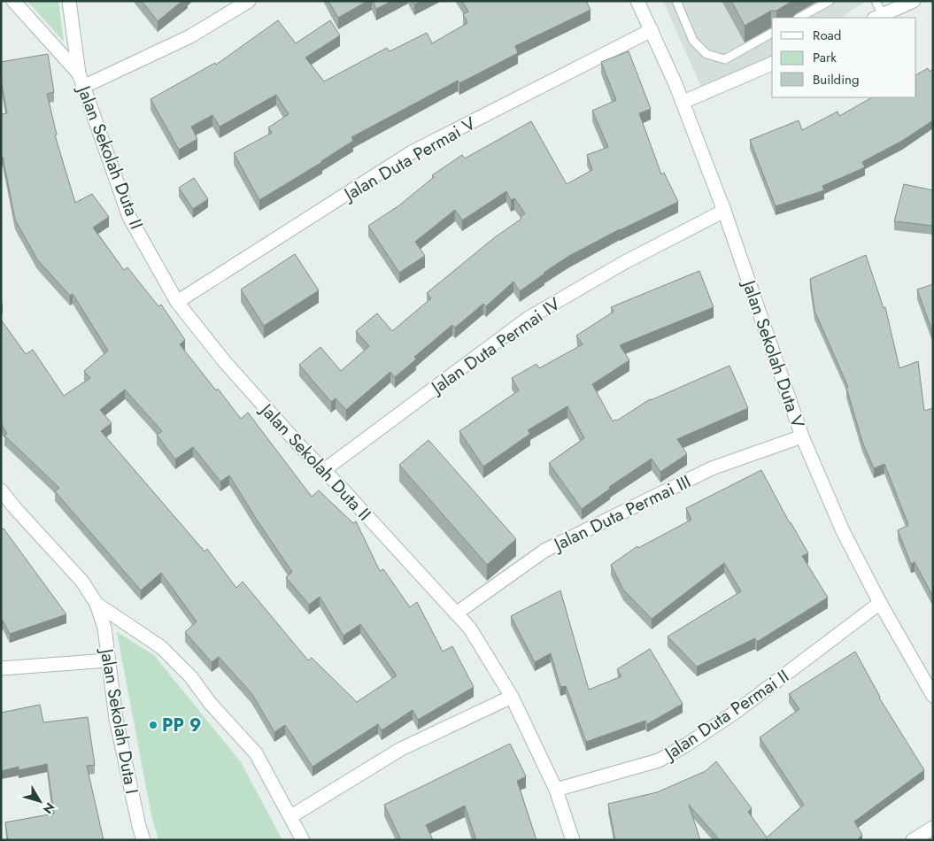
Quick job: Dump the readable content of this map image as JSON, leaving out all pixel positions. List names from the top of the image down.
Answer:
{
  "streets": {
    "street": [
      "Jalan Sekolah Duta II",
      "Jalan Duta Permai V",
      "Jalan Duta Permai IV",
      "Jalan Sekolah Duta V",
      "Jalan Duta Permai III",
      "Jalan Duta Permai II",
      "Jalan Sekolah Duta I"
    ]
  },
  "crossings": [
    ["Jalan Sekolah Duta II", "Jalan Duta Permai V"],
    ["Jalan Sekolah Duta II", "Jalan Duta Permai IV"],
    ["Jalan Sekolah Duta II", "Jalan Duta Permai III"],
    ["Jalan Sekolah Duta II", "Jalan Duta Permai II"],
    ["Jalan Duta Permai V", "Jalan Sekolah Duta V"],
    ["Jalan Duta Permai IV", "Jalan Sekolah Duta V"],
    ["Jalan Sekolah Duta V", "Jalan Duta Permai III"],
    ["Jalan Sekolah Duta V", "Jalan Duta Permai II"]
  ],
  "places": ["PP 9"],
  "legend": ["Road", "Park", "Building"],
  "north": "bottom right"
}
